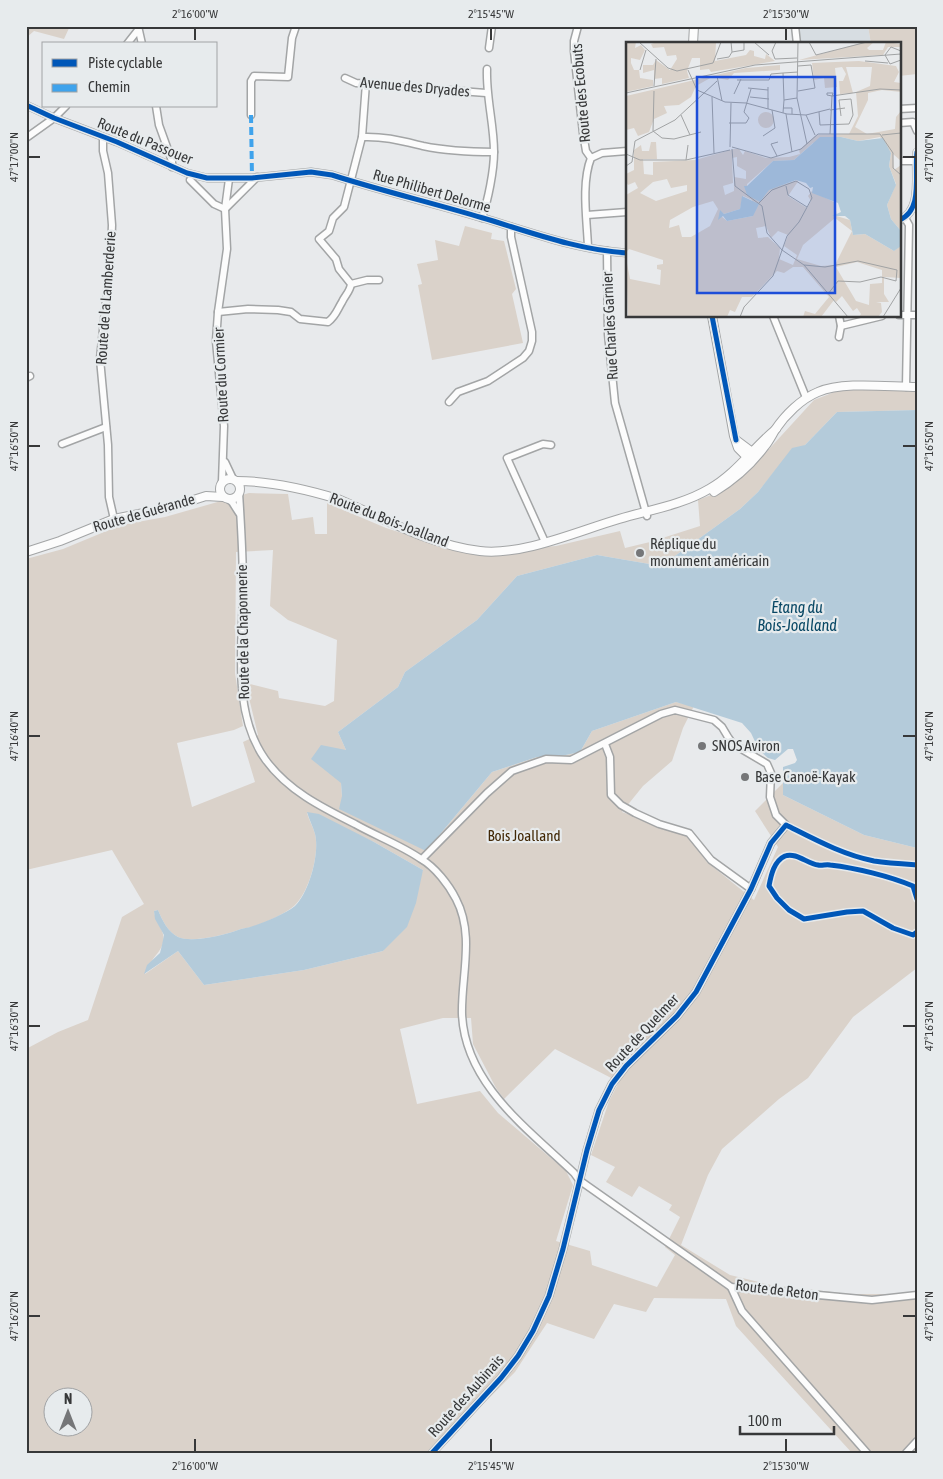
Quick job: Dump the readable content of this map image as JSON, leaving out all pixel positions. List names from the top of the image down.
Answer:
{
  "streets": {
    "street": [
      "Avenue des Dryades",
      "Route des Ecobuts",
      "Route du Passouer",
      "Rue Philibert Delorme",
      "Route de la Lamberderie",
      "Rue Charles Garnier",
      "Route du Cormier",
      "Route de Guérande",
      "Route du Bois-Joalland",
      "Route de la Chaponnerie",
      "Route de Quelmer",
      "Route de Reton",
      "Route des Aubinais"
    ]
  },
  "crossings": [
    ["Route du Passouer", "Rue Philibert Delorme"],
    ["Route du Passouer", "Route de la Lamberderie"],
    ["Route du Passouer", "Route du Cormier"],
    ["Rue Philibert Delorme", "Rue Charles Garnier"],
    ["Rue Philibert Delorme", "Route du Cormier"],
    ["Route de la Lamberderie", "Route de Guérande"],
    ["Rue Charles Garnier", "Route du Bois-Joalland"],
    ["Route du Cormier", "Route de Guérande"],
    ["Route du Cormier", "Route du Bois-Joalland"],
    ["Route du Cormier", "Route de la Chaponnerie"],
    ["Route de Guérande", "Route du Bois-Joalland"],
    ["Route de Guérande", "Route de la Chaponnerie"],
    ["Route du Bois-Joalland", "Route de la Chaponnerie"],
    ["Route de la Chaponnerie", "Route de Quelmer"],
    ["Route de la Chaponnerie", "Route de Reton"],
    ["Route de Quelmer", "Route de Reton"],
    ["Route de Quelmer", "Route des Aubinais"]
  ],
  "water": ["Étang du Bois-Joalland"],
  "parks": ["Bois Joalland"],
  "places": ["Réplique du monument américain", "SNOS Aviron", "Base Canoë-Kayak"],
  "legend": ["Piste cyclable", "Chemin"],
  "scale_bar": "100 m",
  "north": "top",
  "coordinates": [
    "2°16'00\"W",
    "2°15'45\"W",
    "2°15'30\"W",
    "47°17'00\"N",
    "47°16'50\"N",
    "47°16'40\"N",
    "47°16'30\"N",
    "47°16'20\"N"
  ]
}
